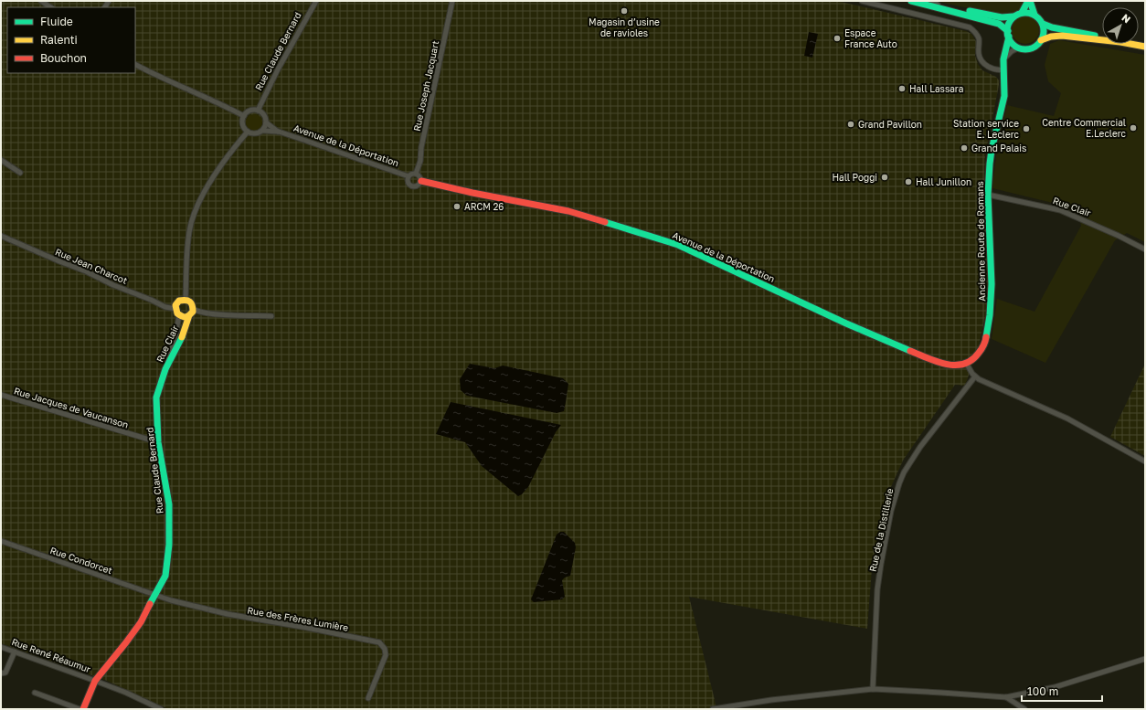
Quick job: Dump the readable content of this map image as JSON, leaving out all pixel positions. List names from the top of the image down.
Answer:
{
  "streets": {
    "street": [
      "Rue Claude Bernard",
      "Rue Joseph Jacquart",
      "Avenue de la Déportation",
      "Rue Clair",
      "Ancienne Route de Romans",
      "Rue Jean Charcot",
      "Rue Jacques de Vaucanson",
      "Rue de la Distillerie",
      "Rue Condorcet",
      "Rue des Frères Lumière",
      "Rue René Réaumur"
    ]
  },
  "crossings": [
    ["Rue Claude Bernard", "Rue Clair"],
    ["Rue Claude Bernard", "Rue Jacques de Vaucanson"],
    ["Rue Claude Bernard", "Rue Condorcet"],
    ["Rue Claude Bernard", "Rue des Frères Lumière"],
    ["Rue Claude Bernard", "Rue René Réaumur"],
    ["Rue Joseph Jacquart", "Avenue de la Déportation"],
    ["Avenue de la Déportation", "Ancienne Route de Romans"],
    ["Rue Clair", "Ancienne Route de Romans"],
    ["Rue Clair", "Rue Jean Charcot"],
    ["Rue Condorcet", "Rue des Frères Lumière"]
  ],
  "places": [
    "Magasin d’usine de ravioles",
    "Espace France Auto",
    "Hall Lassara",
    "Grand Pavillon",
    "Centre Commercial E.Leclerc",
    "Station service E. Leclerc",
    "Grand Palais",
    "Hall Poggi",
    "Hall Junillon",
    "ARCM 26"
  ],
  "legend": ["Fluide", "Ralenti", "Bouchon"],
  "scale_bar": "100 m",
  "north": "top right"
}
